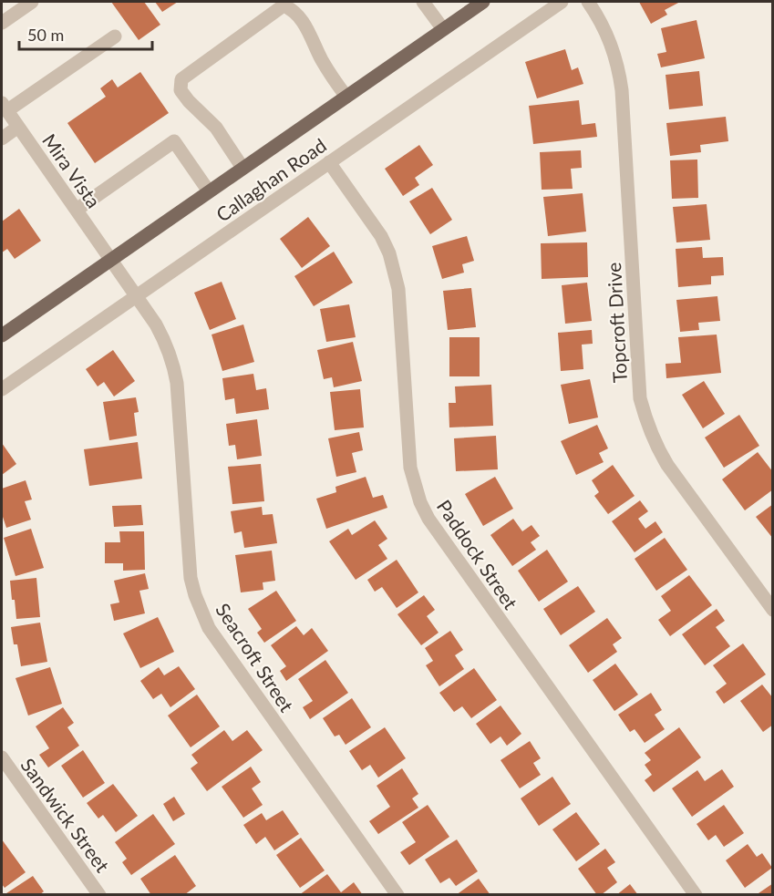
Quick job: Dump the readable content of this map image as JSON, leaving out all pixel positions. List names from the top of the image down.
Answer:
{
  "streets": {
    "main road": ["Callaghan Road"],
    "street": [
      "Mira Vista",
      "Topcroft Drive",
      "Paddock Street",
      "Seacroft Street",
      "Sandwick Street"
    ]
  },
  "crossings": [
    ["Mira Vista", "Callaghan Road"],
    ["Mira Vista", "Seacroft Street"],
    ["Callaghan Road", "Paddock Street"],
    ["Callaghan Road", "Seacroft Street"]
  ],
  "scale_bar": "50 m"
}
